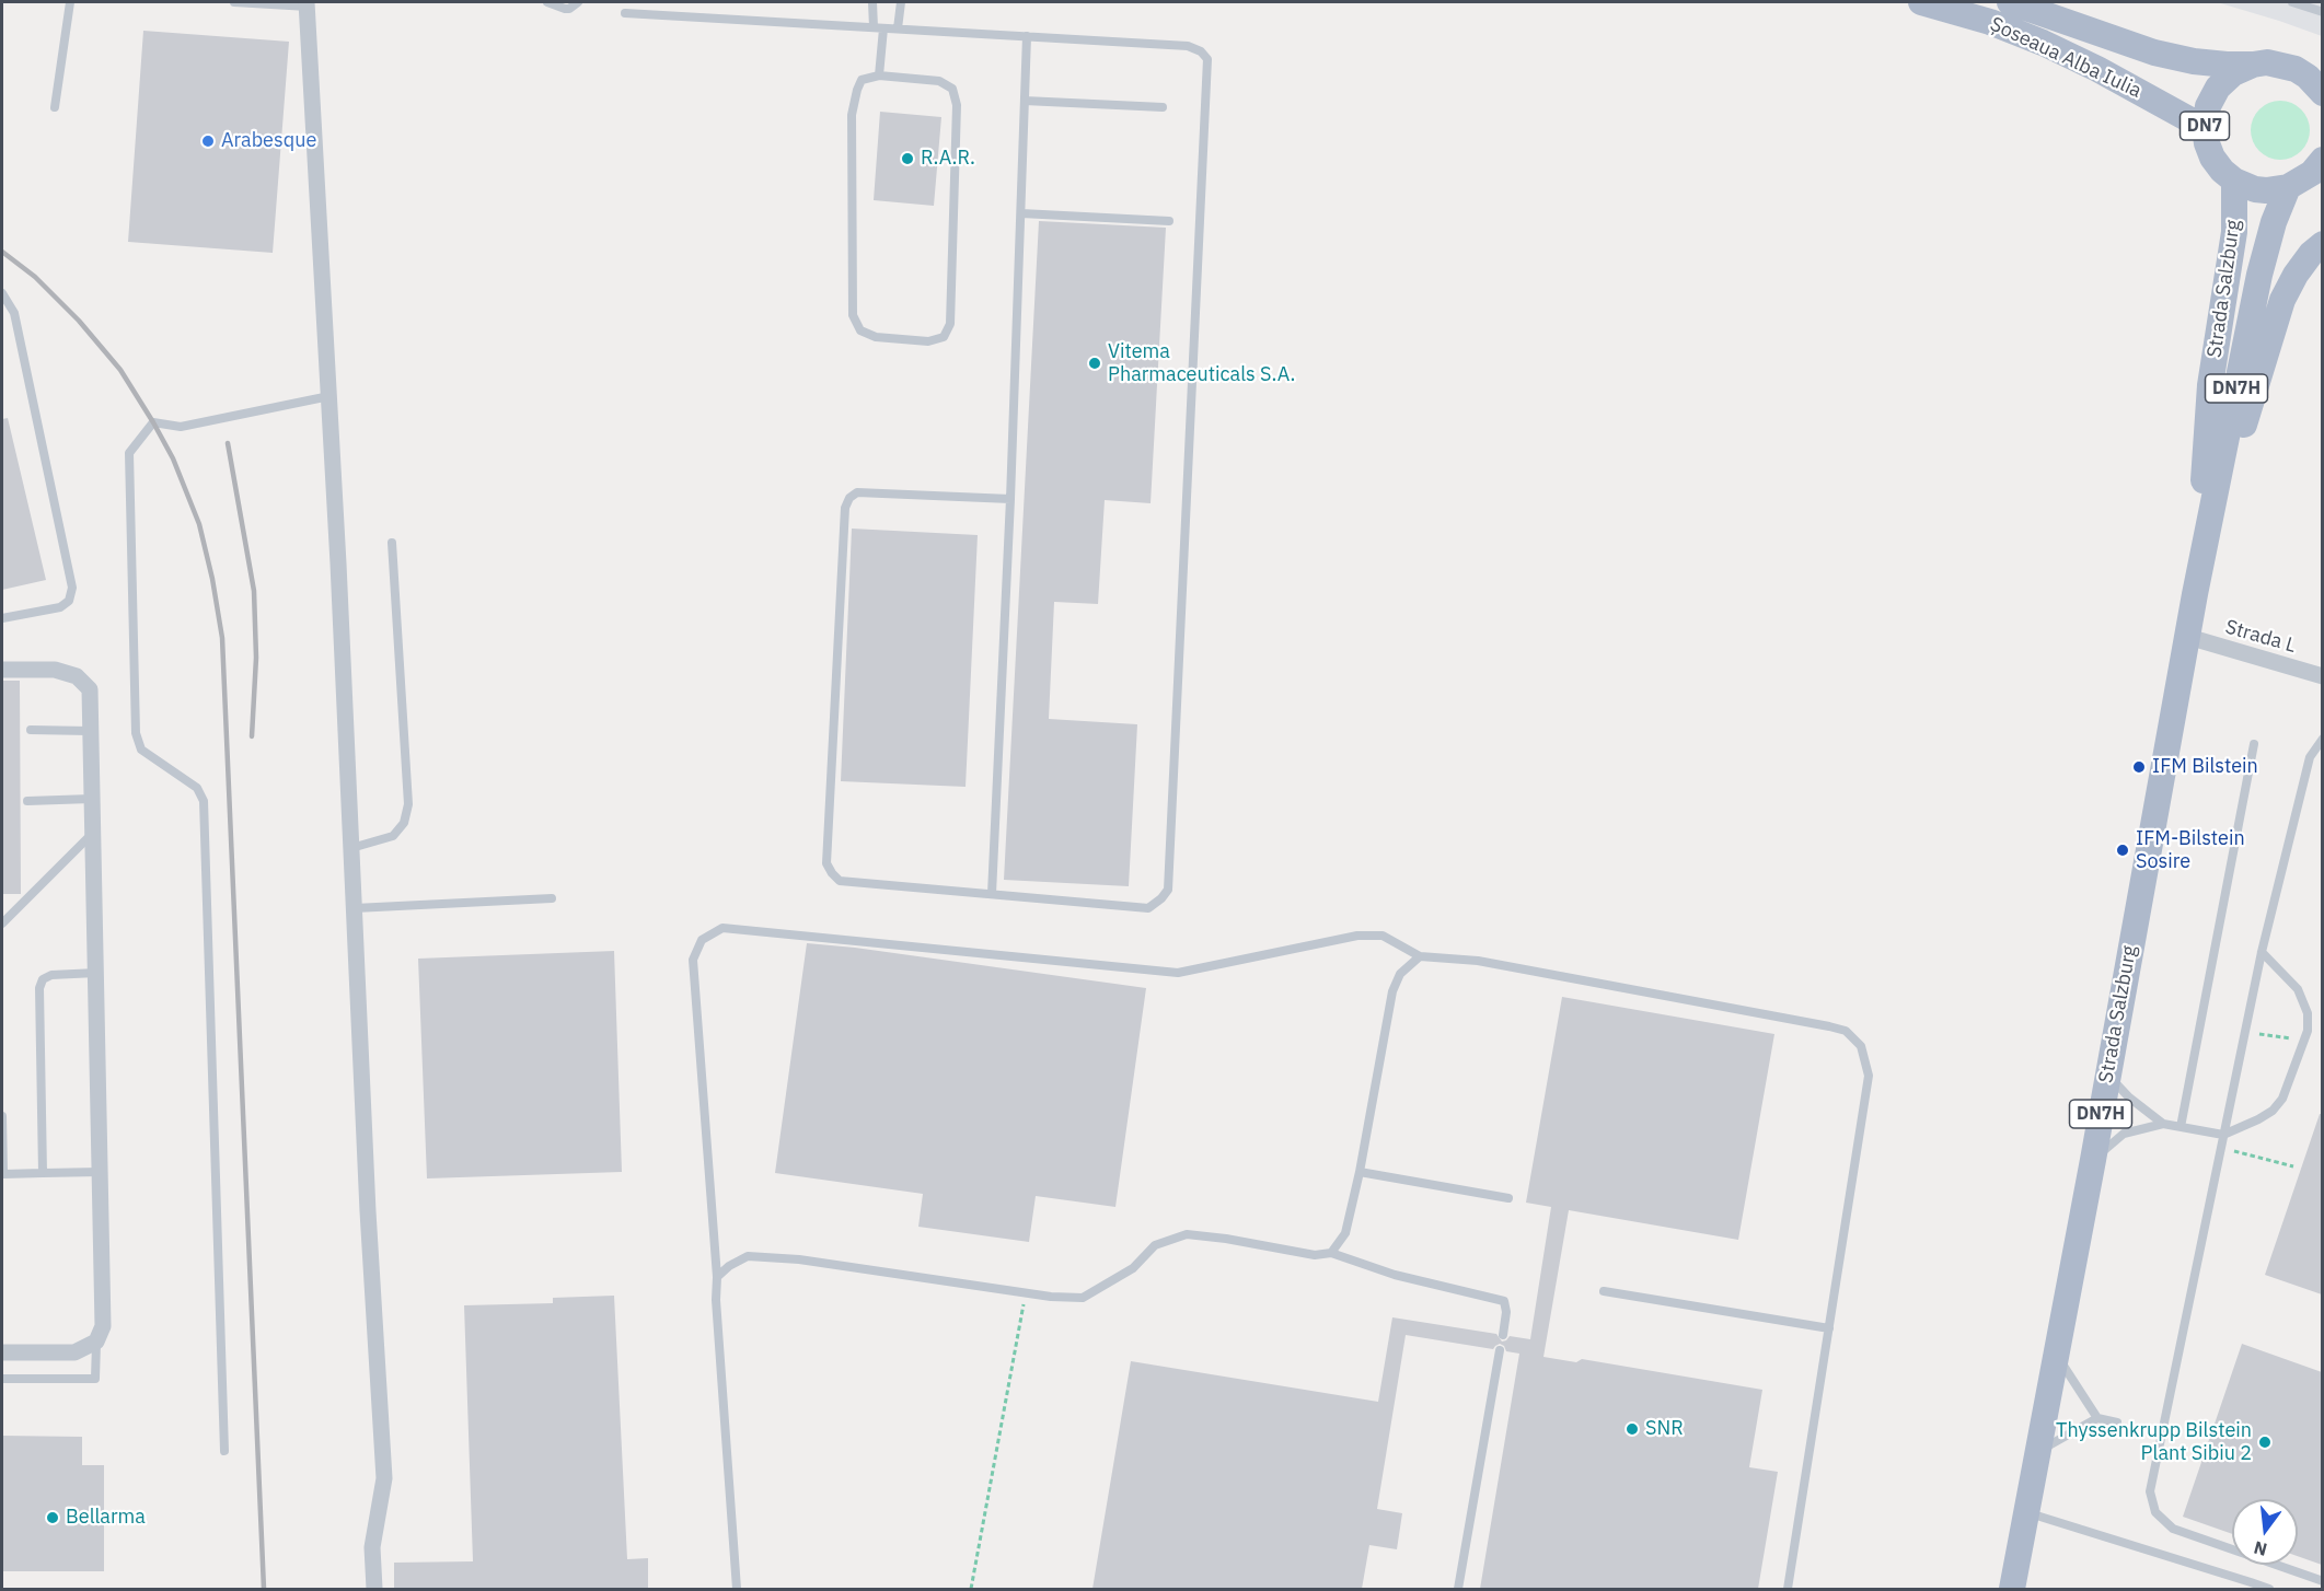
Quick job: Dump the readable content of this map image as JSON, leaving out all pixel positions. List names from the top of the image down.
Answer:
{
  "streets": {
    "main road": [
      "Șoseaua Alba Iulia",
      "DN7",
      "Strada Salzburg",
      "DN7H"
    ],
    "street": ["Strada L"]
  },
  "crossings": [
    ["Șoseaua Alba Iulia", "DN7"],
    ["DN7", "Strada Salzburg"],
    ["Strada Salzburg", "DN7H"],
    ["Strada Salzburg", "Strada L"]
  ],
  "places": [
    "Arabesque",
    "R.A.R.",
    "Vitema Pharmaceuticals S.A.",
    "IFM Bilstein",
    "IFM-Bilstein Sosire",
    "SNR",
    "Thyssenkrupp Bilstein Plant Sibiu 2",
    "Bellarma"
  ],
  "north": "bottom"
}
